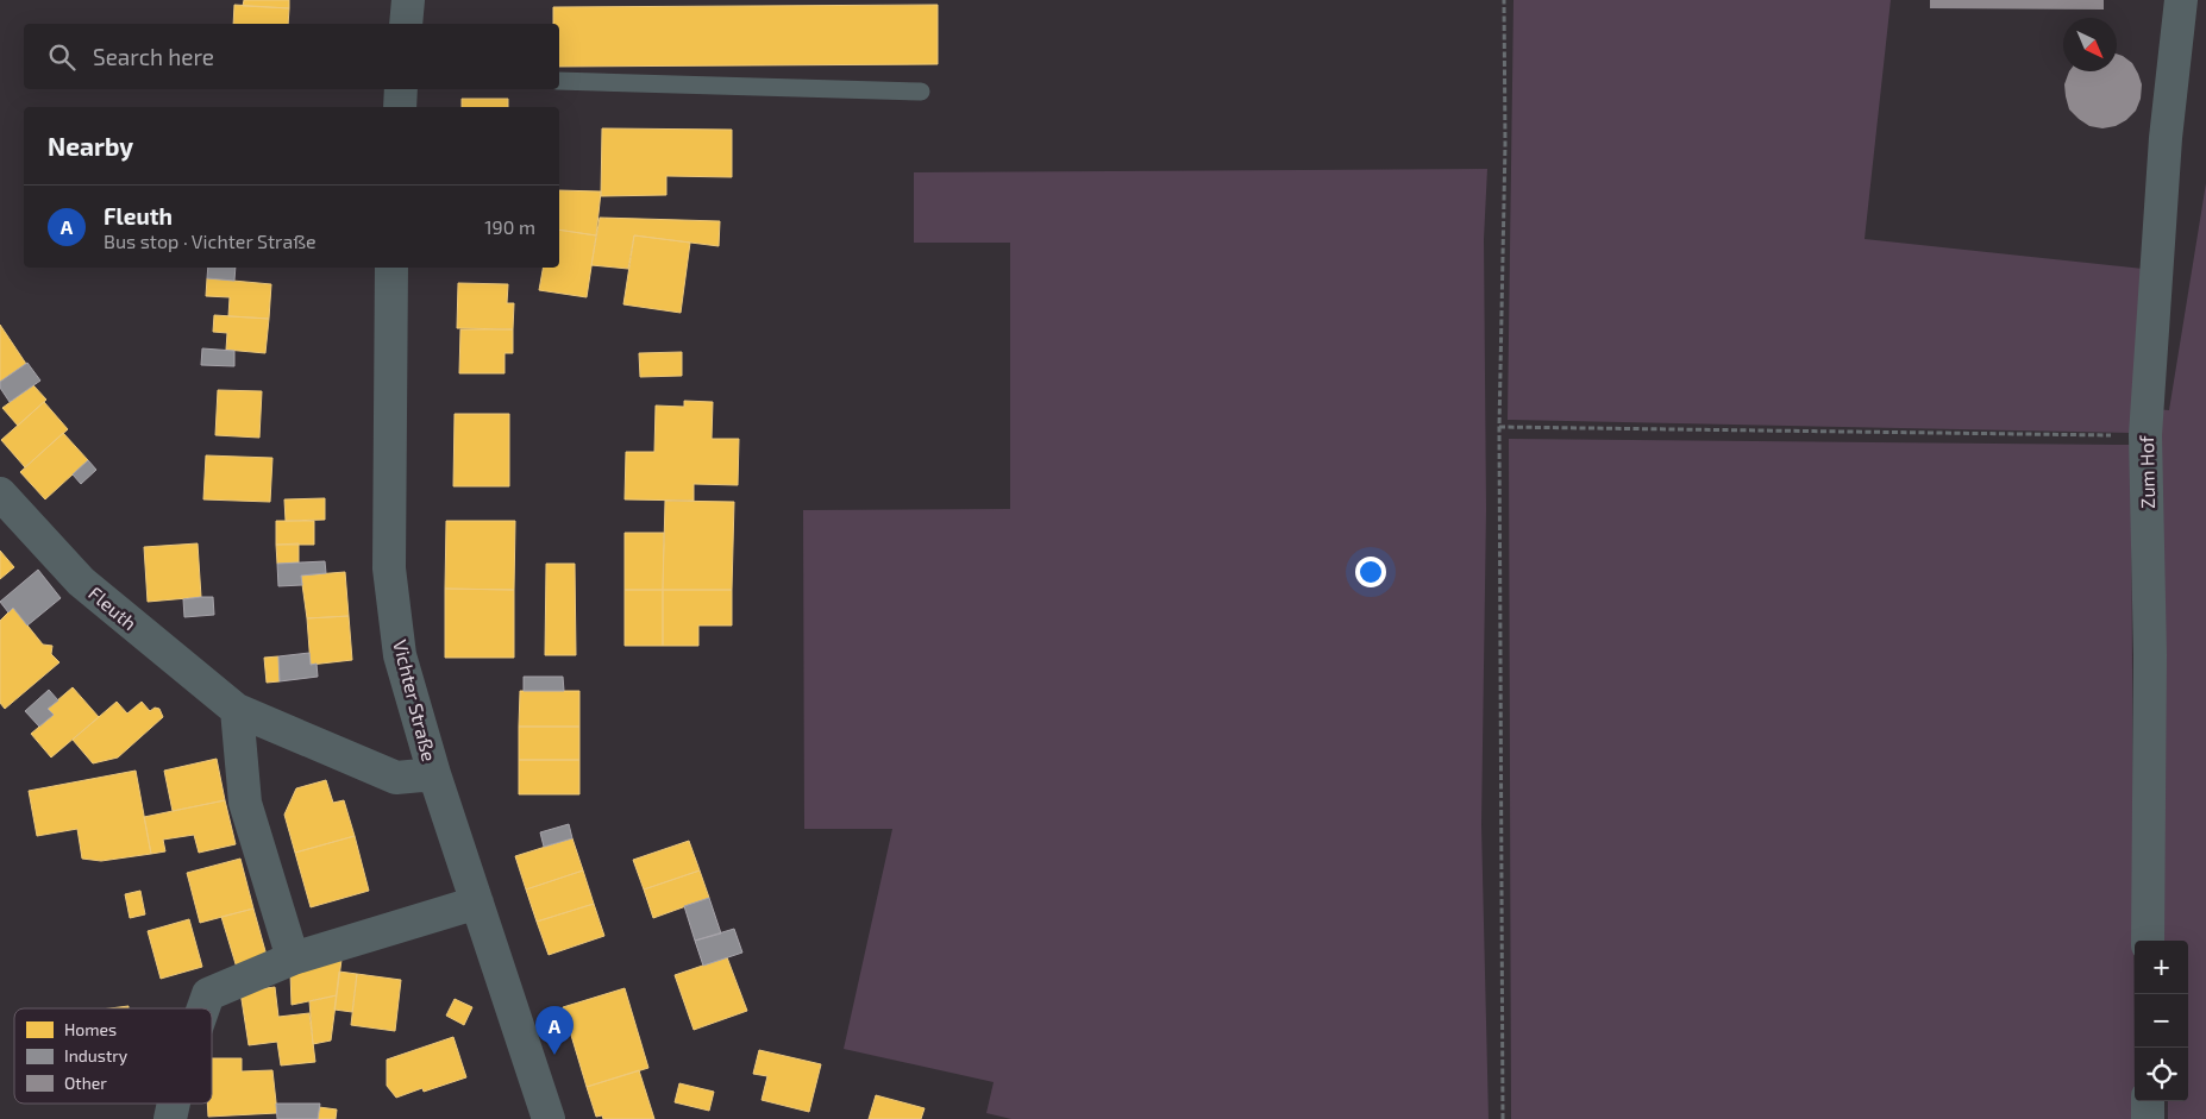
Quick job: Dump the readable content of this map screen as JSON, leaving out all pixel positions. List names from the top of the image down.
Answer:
{
  "streets": {
    "street": ["Zum Hof", "Fleuth", "Vichter Straße"]
  },
  "crossings": [
    ["Fleuth", "Vichter Straße"]
  ],
  "legend": ["Homes", "Industry", "Other"],
  "north": "bottom right",
  "page": {
    "search": "Search here",
    "heading": "Nearby",
    "list": [
      {
        "mark": "A",
        "name": "Fleuth",
        "note": "Bus stop · Vichter Straße",
        "value": "190 m"
      }
    ],
    "map_buttons": ["+", "−"],
    "pins": "A"
  }
}
